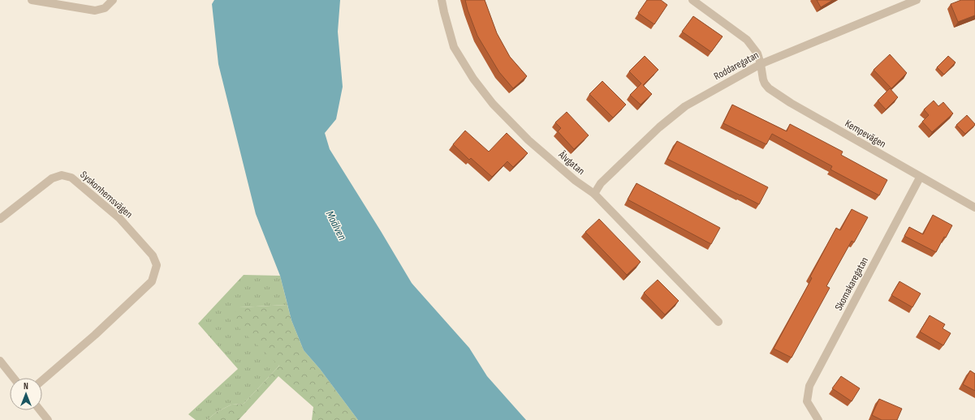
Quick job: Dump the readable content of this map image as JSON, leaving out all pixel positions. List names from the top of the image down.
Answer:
{
  "streets": {
    "street": [
      "Roddaregatan",
      "Kempevägen",
      "Älvgatan",
      "Syskonhemsvägen",
      "Skomakaregatan"
    ]
  },
  "crossings": [
    ["Roddaregatan", "Kempevägen"],
    ["Roddaregatan", "Älvgatan"],
    ["Kempevägen", "Skomakaregatan"]
  ],
  "water": ["Moälven"],
  "north": "top"
}
